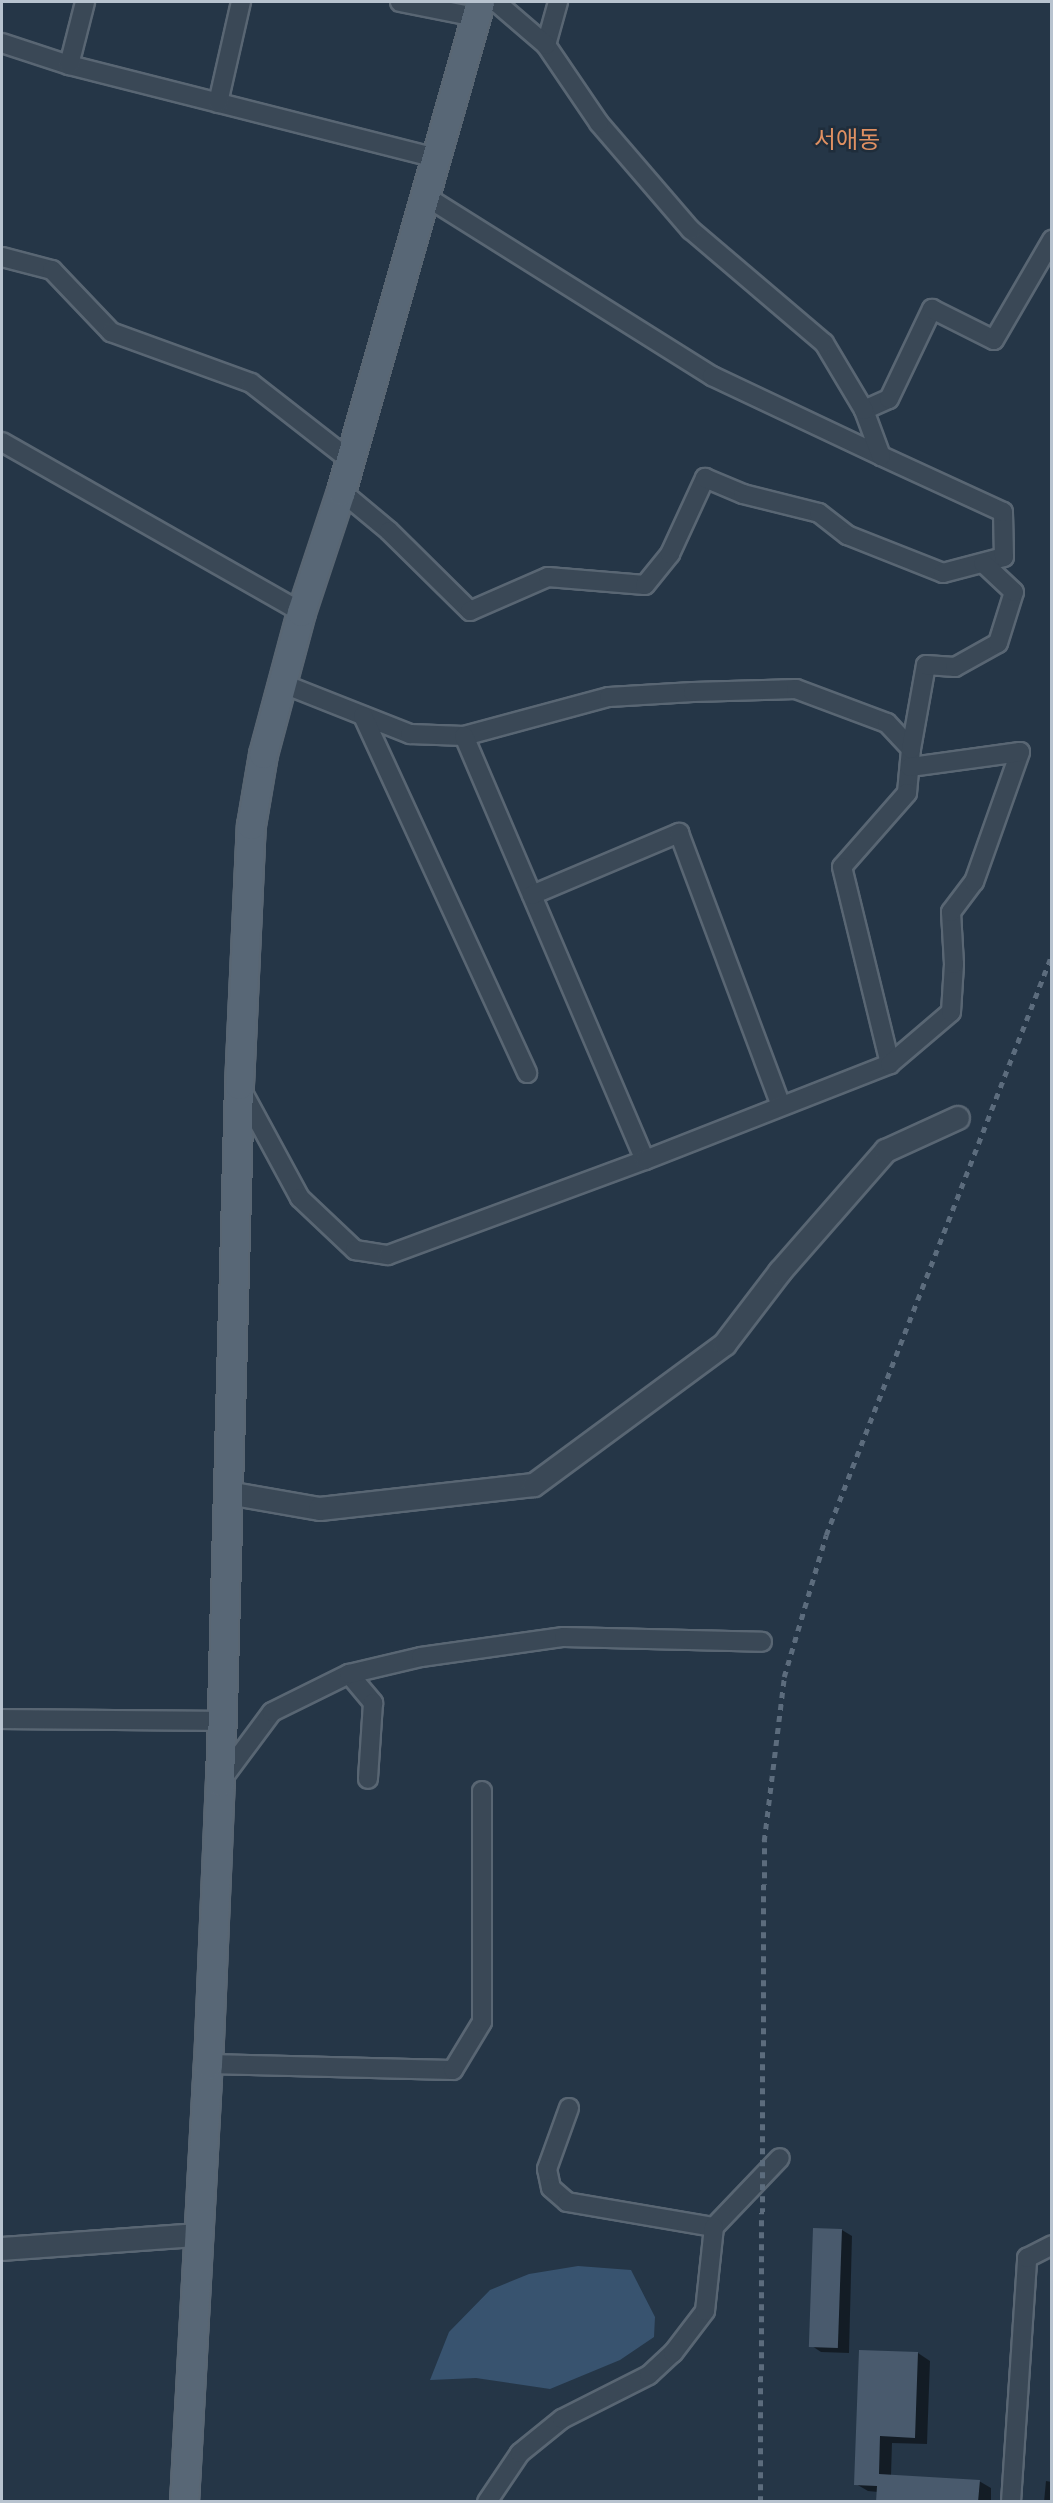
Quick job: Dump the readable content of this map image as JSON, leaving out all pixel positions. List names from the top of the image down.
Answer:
{
  "districts": ["서애동"]
}
